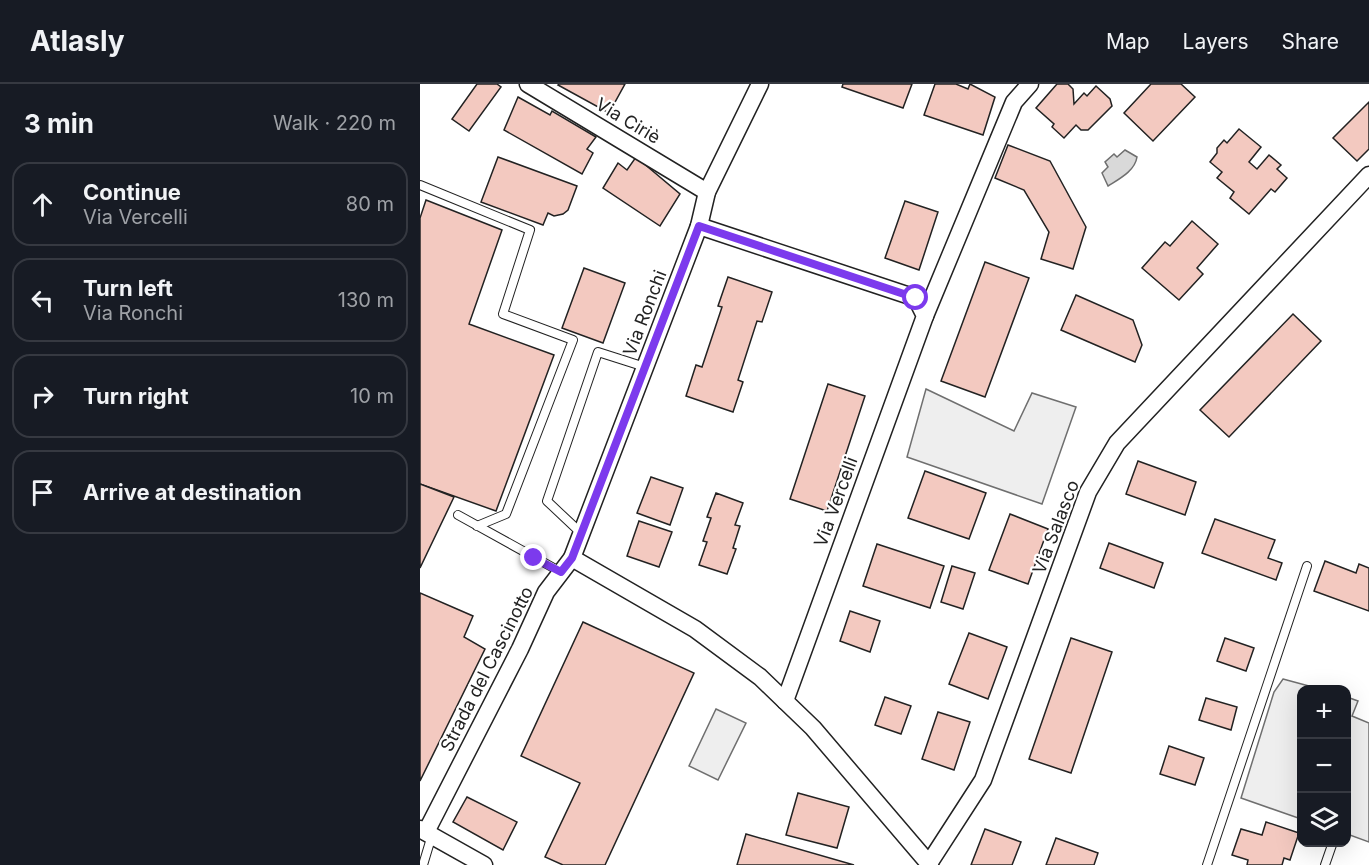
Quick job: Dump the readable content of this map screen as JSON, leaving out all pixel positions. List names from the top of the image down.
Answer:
{
  "streets": {
    "street": [
      "Via Ciriè",
      "Via Ronchi",
      "Via Vercelli",
      "Via Salasco",
      "Strada del Cascinotto"
    ]
  },
  "crossings": [
    ["Via Ciriè", "Via Ronchi"],
    ["Via Ronchi", "Strada del Cascinotto"]
  ],
  "page": {
    "header": "Atlasly",
    "nav": ["Map", "Layers", "Share"],
    "heading": ["3 min", "Walk · 220 m"],
    "list": [
      ["Continue", "Via Vercelli", "80 m"],
      ["Turn left", "Via Ronchi", "130 m"],
      ["Turn right", "10 m"],
      "Arrive at destination"
    ],
    "map_buttons": ["+", "−"]
  }
}
